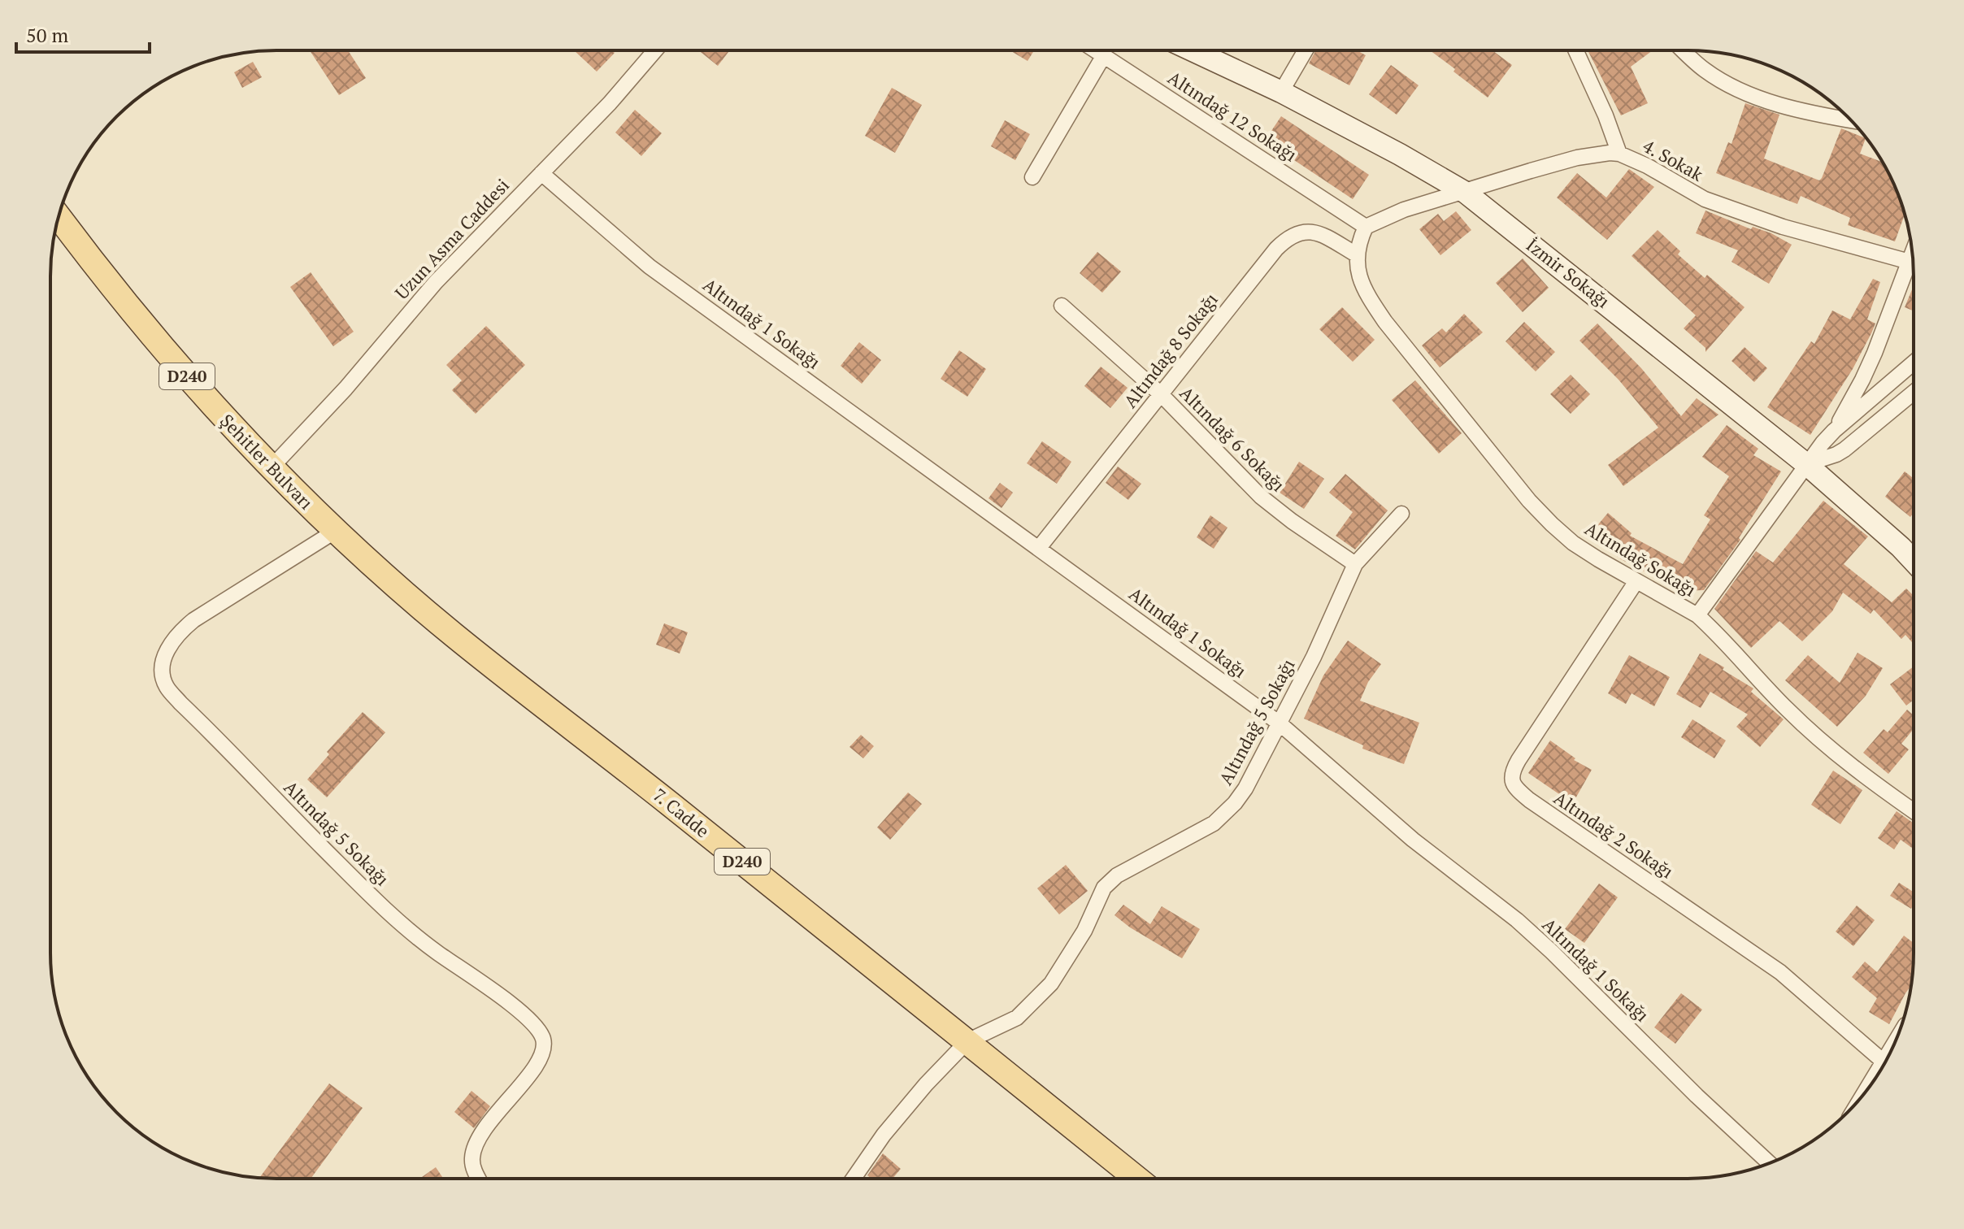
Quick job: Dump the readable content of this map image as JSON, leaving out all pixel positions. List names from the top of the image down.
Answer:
{
  "streets": {
    "main road": ["D240", "Şehitler Bulvarı", "7. Cadde"],
    "street": [
      "Altındağ 12 Sokağı",
      "4. Sokak",
      "Uzun Asma Caddesi",
      "İzmir Sokağı",
      "Altındağ 1 Sokağı",
      "Altındağ 8 Sokağı",
      "Altındağ 6 Sokağı",
      "Altındağ Sokağı",
      "Altındağ 5 Sokağı",
      "Altındağ 2 Sokağı"
    ]
  },
  "crossings": [
    ["Altındağ 12 Sokağı", "4. Sokak"],
    ["4. Sokak", "İzmir Sokağı"],
    ["Uzun Asma Caddesi", "Altındağ 1 Sokağı"],
    ["Uzun Asma Caddesi", "Şehitler Bulvarı"],
    ["Altındağ 1 Sokağı", "Altındağ 8 Sokağı"],
    ["Altındağ 1 Sokağı", "Altındağ 5 Sokağı"],
    ["Altındağ 8 Sokağı", "Altındağ 6 Sokağı"],
    ["Altındağ 8 Sokağı", "Altındağ Sokağı"],
    ["Altındağ 6 Sokağı", "Altındağ 5 Sokağı"],
    ["Şehitler Bulvarı", "Altındağ 5 Sokağı"],
    ["Şehitler Bulvarı", "7. Cadde"],
    ["Altındağ Sokağı", "Altındağ 2 Sokağı"],
    ["Altındağ 5 Sokağı", "7. Cadde"]
  ],
  "scale_bar": "50 m"
}
